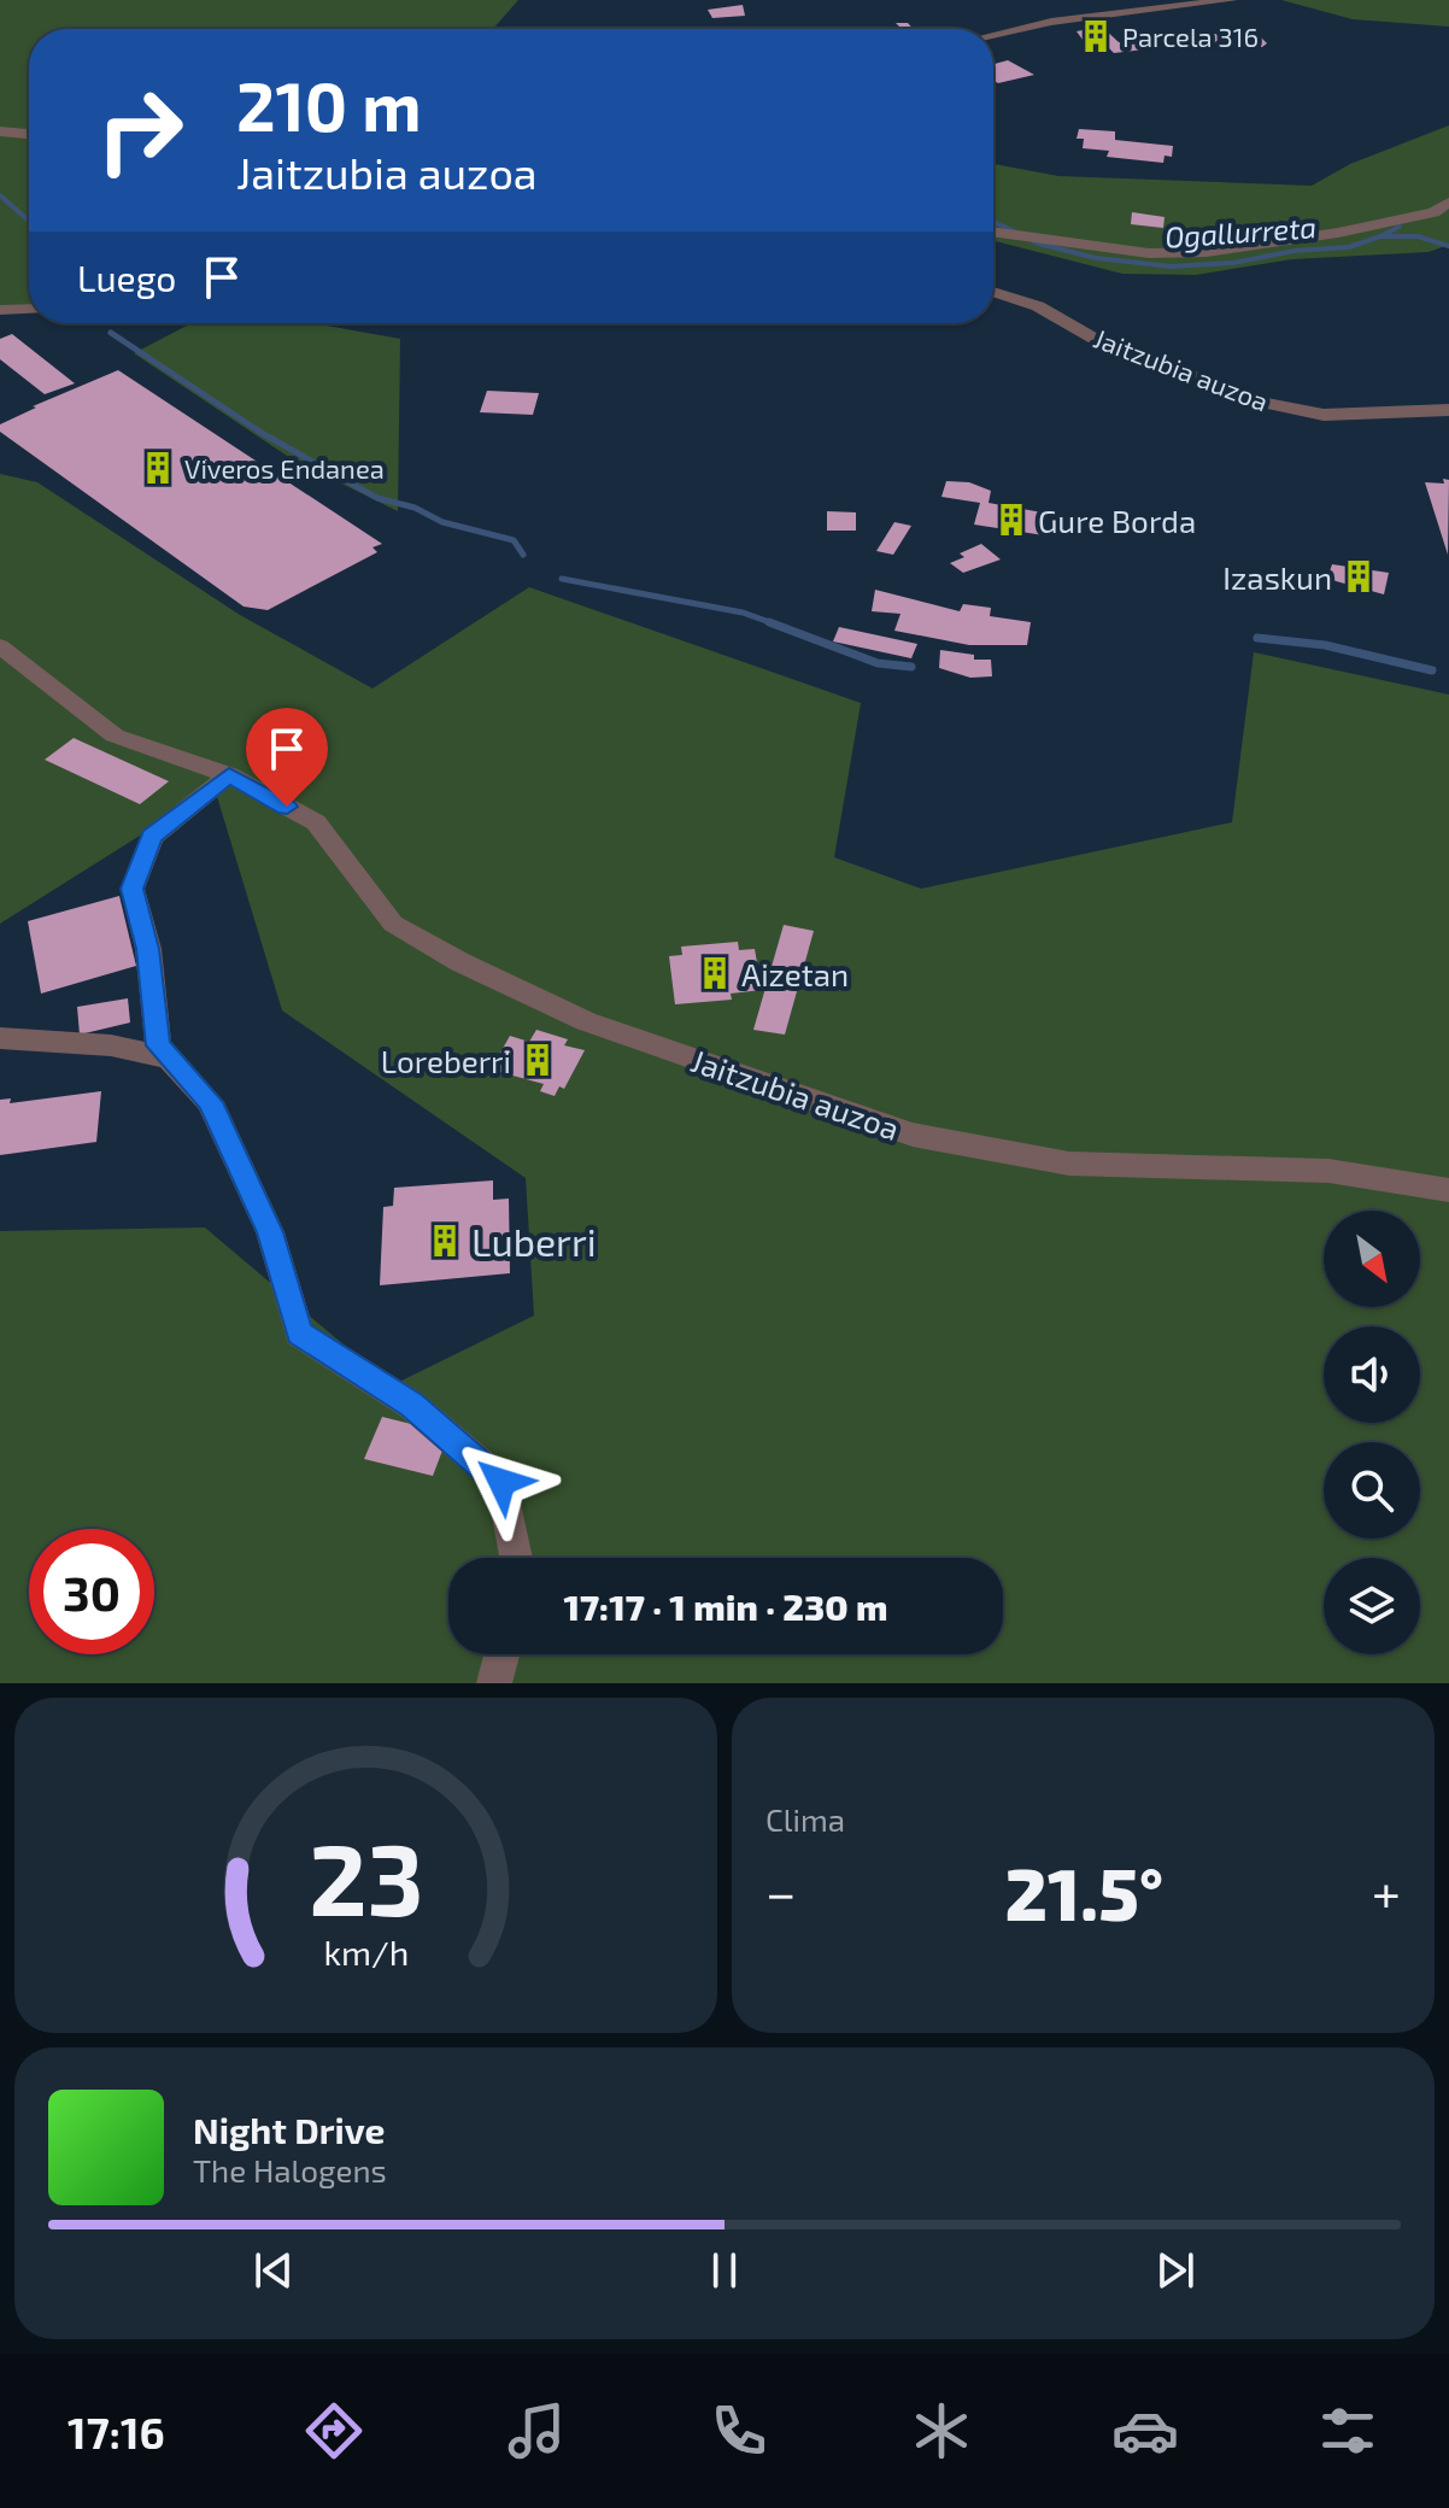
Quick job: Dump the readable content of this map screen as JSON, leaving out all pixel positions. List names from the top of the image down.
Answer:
{
  "streets": {
    "street": ["Jaitzubia auzoa"]
  },
  "water": ["Ogallurreta"],
  "places": {
    "building": [
      "Parcela 316",
      "Viveros Endanea",
      "Gure Borda",
      "Izaskun",
      "Aizetan",
      "Loreberri",
      "Luberri"
    ]
  },
  "north": "bottom right",
  "page": {
    "turn": ["210 m", "Jaitzubia auzoa"],
    "then": "Luego",
    "limit": "30",
    "trip": "17:17 · 1 min · 230 m",
    "tile": "Clima",
    "heat": ["−", "21.5°", "+"],
    "song": ["Night Drive", "The Halogens"],
    "tabs": "17:16",
    "gauge": ["23", "km/h"]
  }
}
